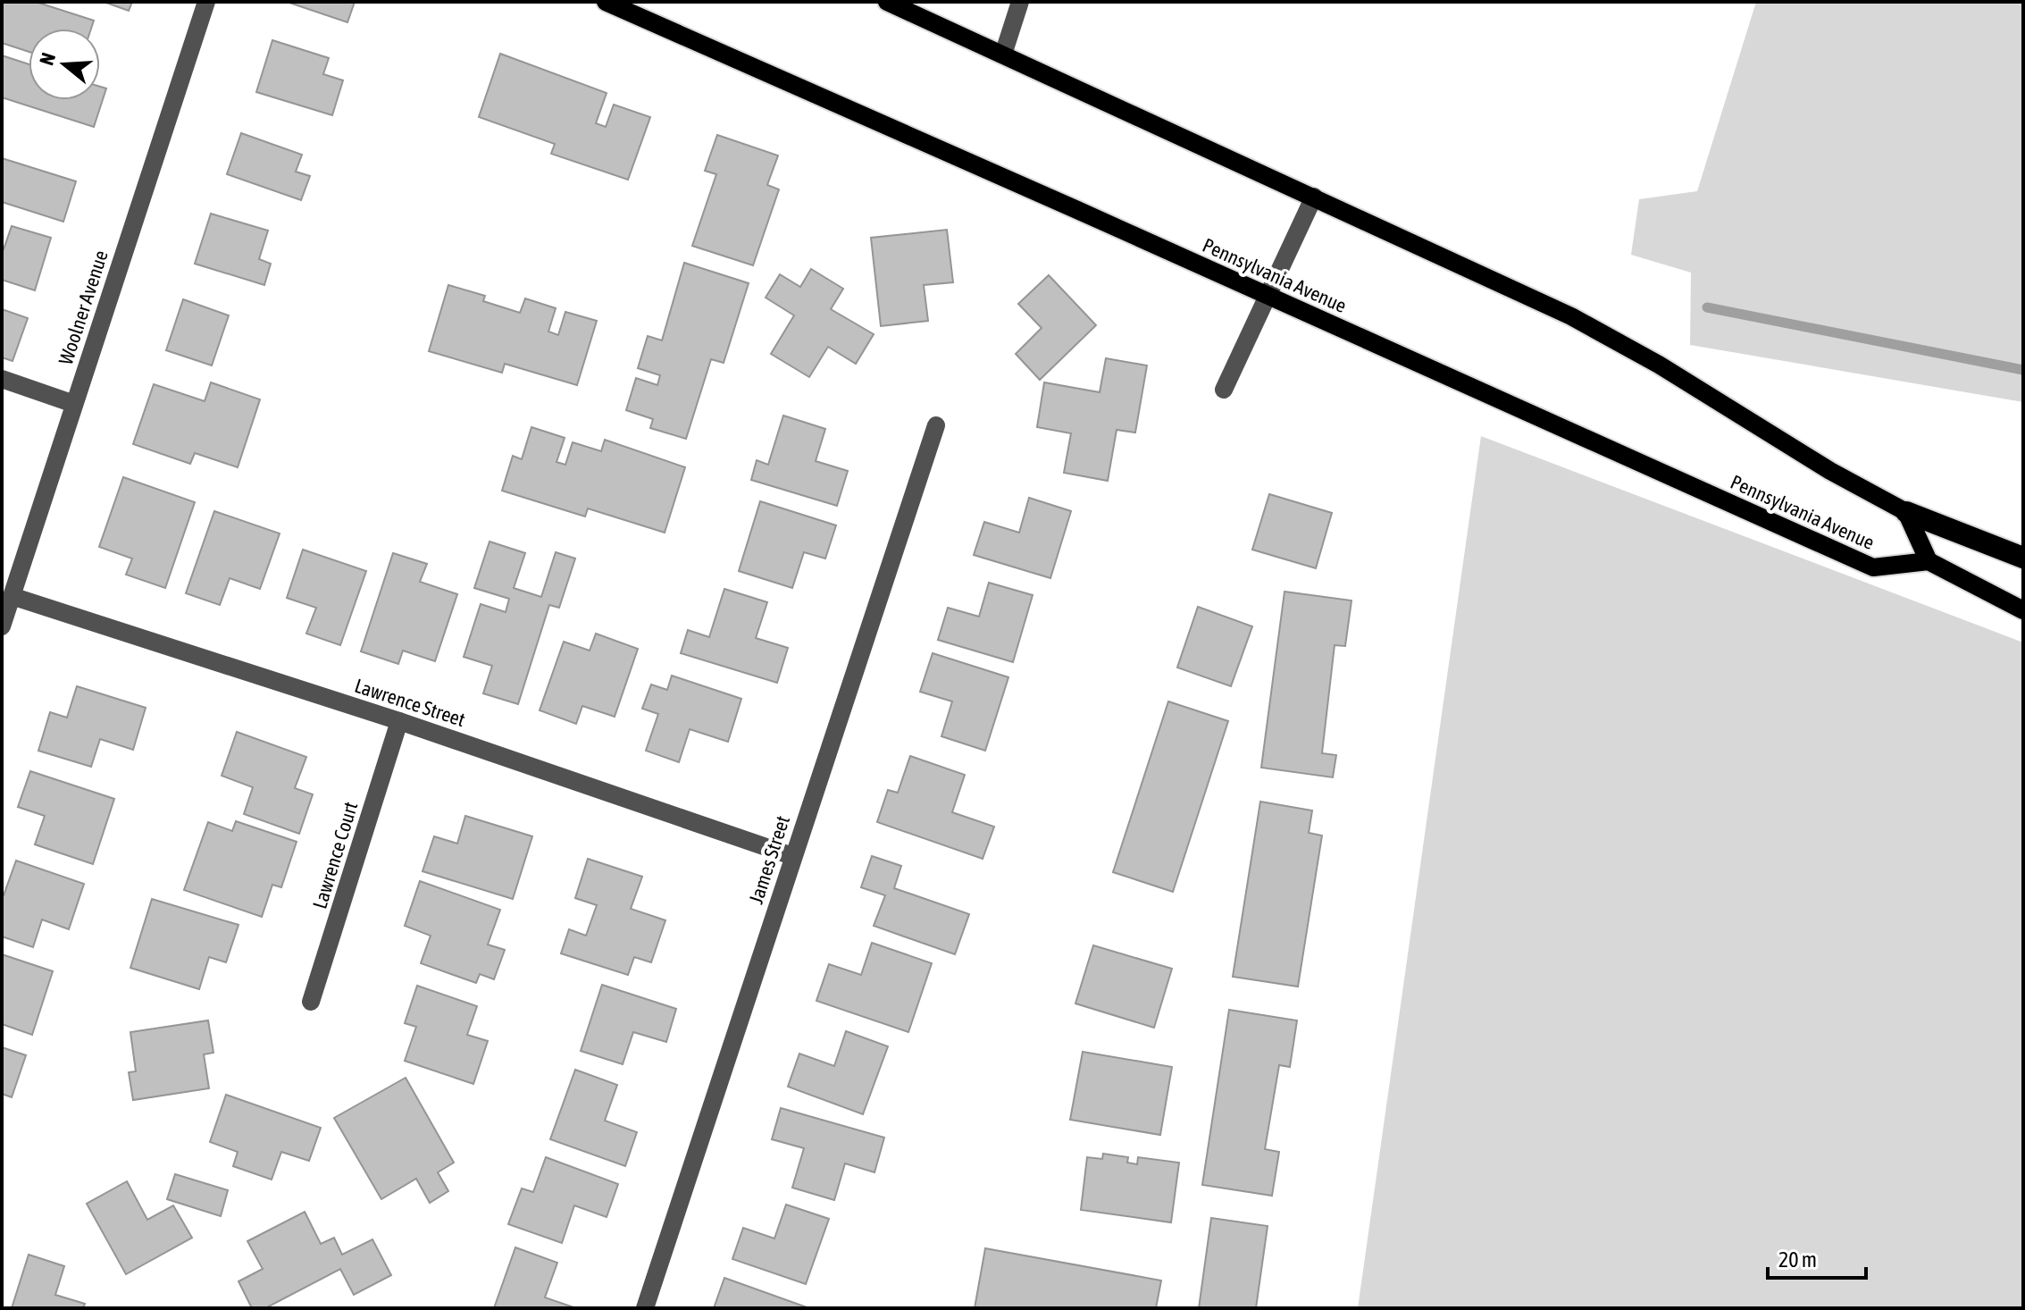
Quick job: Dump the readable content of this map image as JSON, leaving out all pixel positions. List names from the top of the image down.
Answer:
{
  "streets": {
    "main road": ["Pennsylvania Avenue"],
    "street": [
      "Woolner Avenue",
      "Lawrence Street",
      "Lawrence Court",
      "James Street"
    ]
  },
  "crossings": [
    ["Woolner Avenue", "Lawrence Street"],
    ["Lawrence Street", "Lawrence Court"],
    ["Lawrence Street", "James Street"]
  ],
  "scale_bar": "20 m",
  "north": "left"
}
